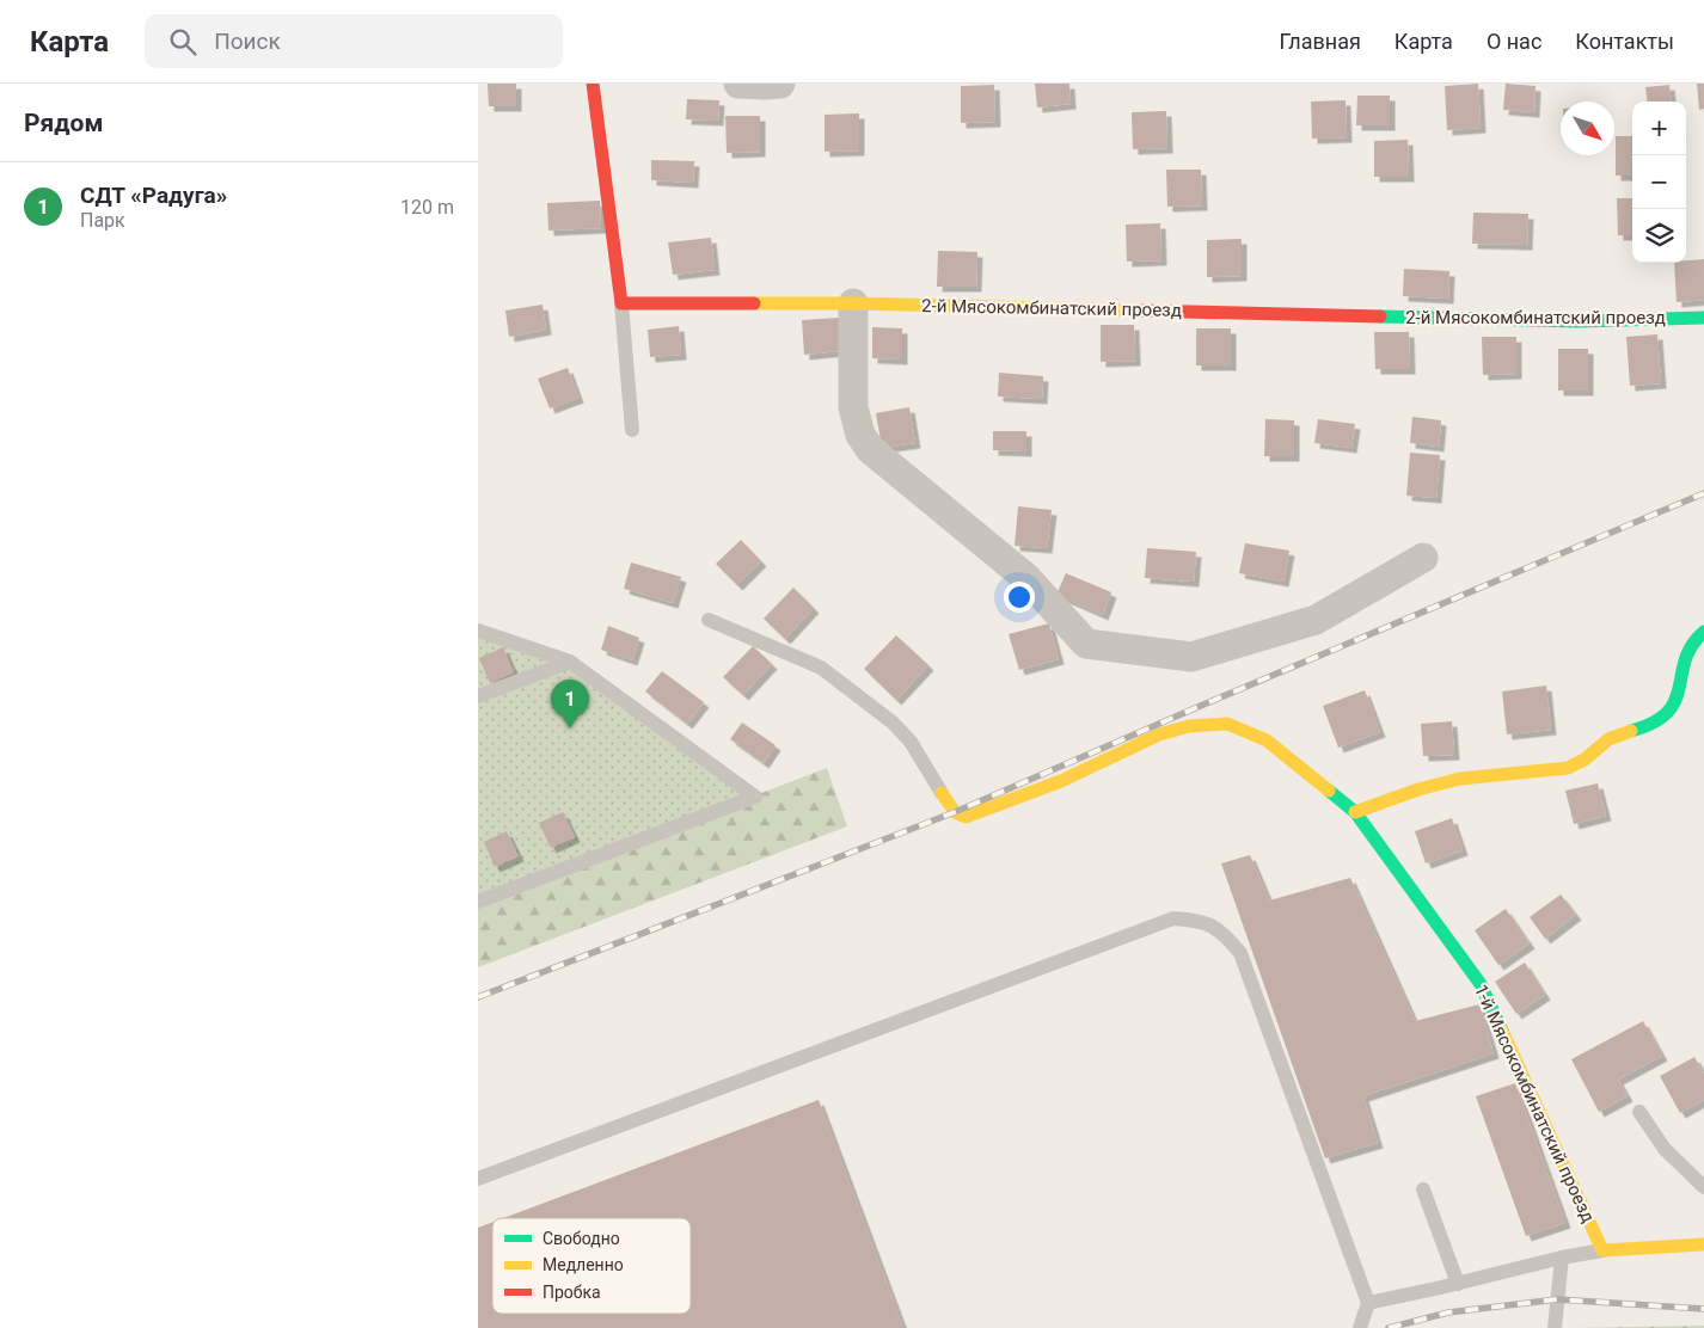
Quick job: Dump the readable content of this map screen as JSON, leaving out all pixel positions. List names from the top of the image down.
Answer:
{
  "streets": {
    "street": ["2-й Мясокомбинатский проезд", "1-й Мясокомбинатский проезд"]
  },
  "legend": ["Свободно", "Медленно", "Пробка"],
  "north": "bottom right",
  "page": {
    "header": "Карта",
    "search": "Поиск",
    "nav": [
      "Главная",
      "Карта",
      "О нас",
      "Контакты"
    ],
    "heading": "Рядом",
    "map_buttons": ["+", "−"],
    "list": [
      {
        "mark": "1",
        "name": "СДТ «Радуга»",
        "note": "Парк",
        "value": "120 m"
      }
    ],
    "pins": "1"
  }
}
